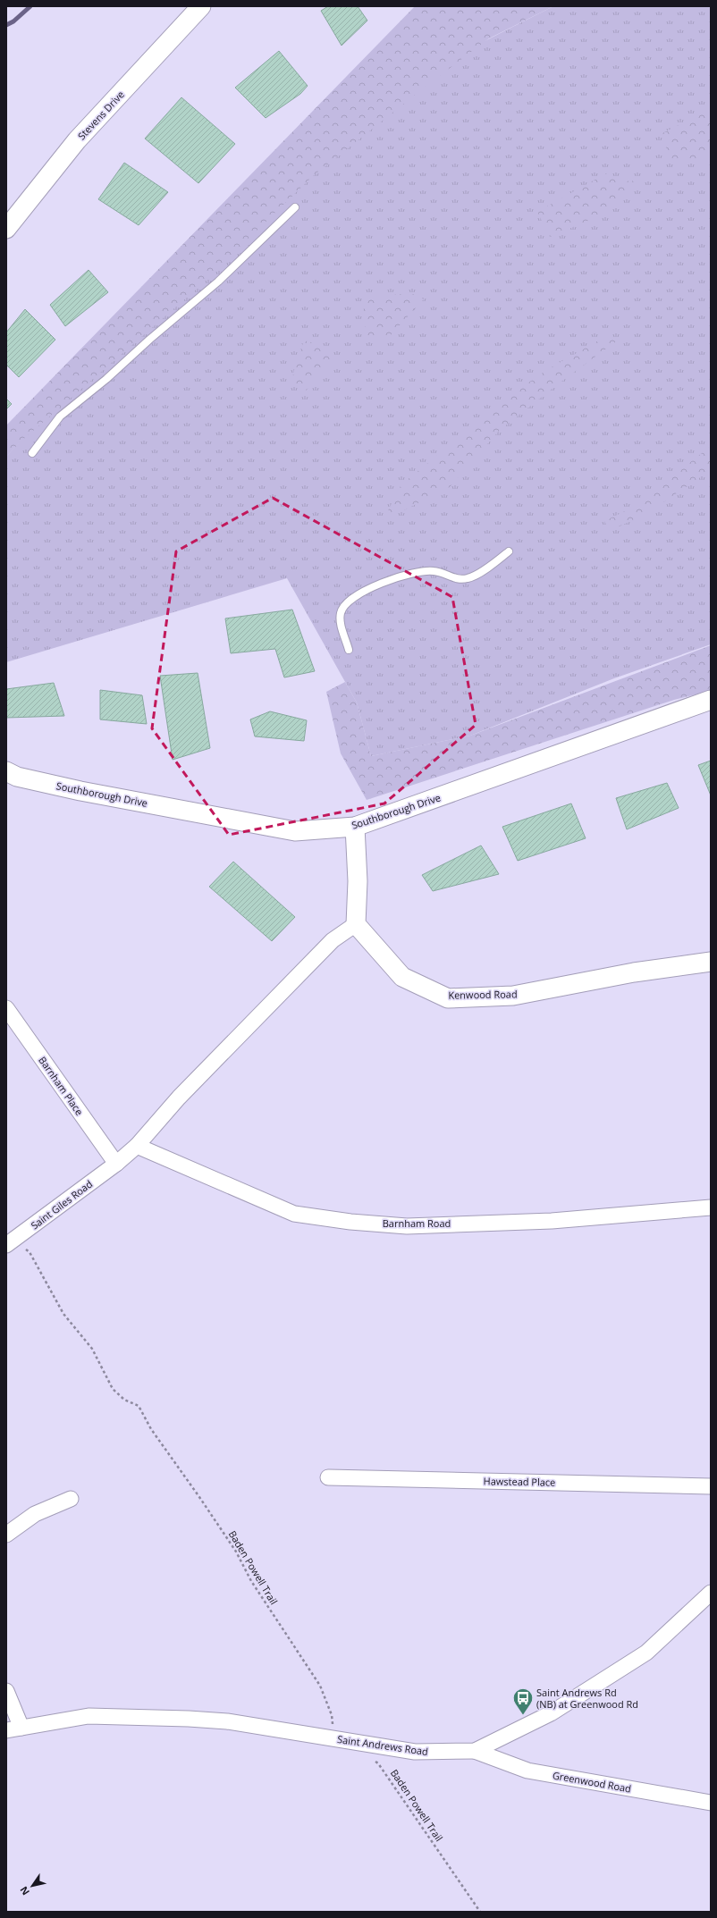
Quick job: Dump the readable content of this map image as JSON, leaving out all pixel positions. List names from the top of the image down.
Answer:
{
  "streets": {
    "street": [
      "Stevens Drive",
      "Southborough Drive",
      "Kenwood Road",
      "Barnham Place",
      "Saint Giles Road",
      "Barnham Road",
      "Hawstead Place",
      "Saint Andrews Road",
      "Greenwood Road"
    ],
    "path": ["Baden Powell Trail"]
  },
  "crossings": [
    ["Barnham Place", "Saint Giles Road"],
    ["Saint Giles Road", "Baden Powell Trail"],
    ["Baden Powell Trail", "Saint Andrews Road"],
    ["Saint Andrews Road", "Greenwood Road"]
  ],
  "places": {
    "bus stop": ["Saint Andrews Rd (NB) at Greenwood Rd"]
  },
  "north": "bottom left"
}
